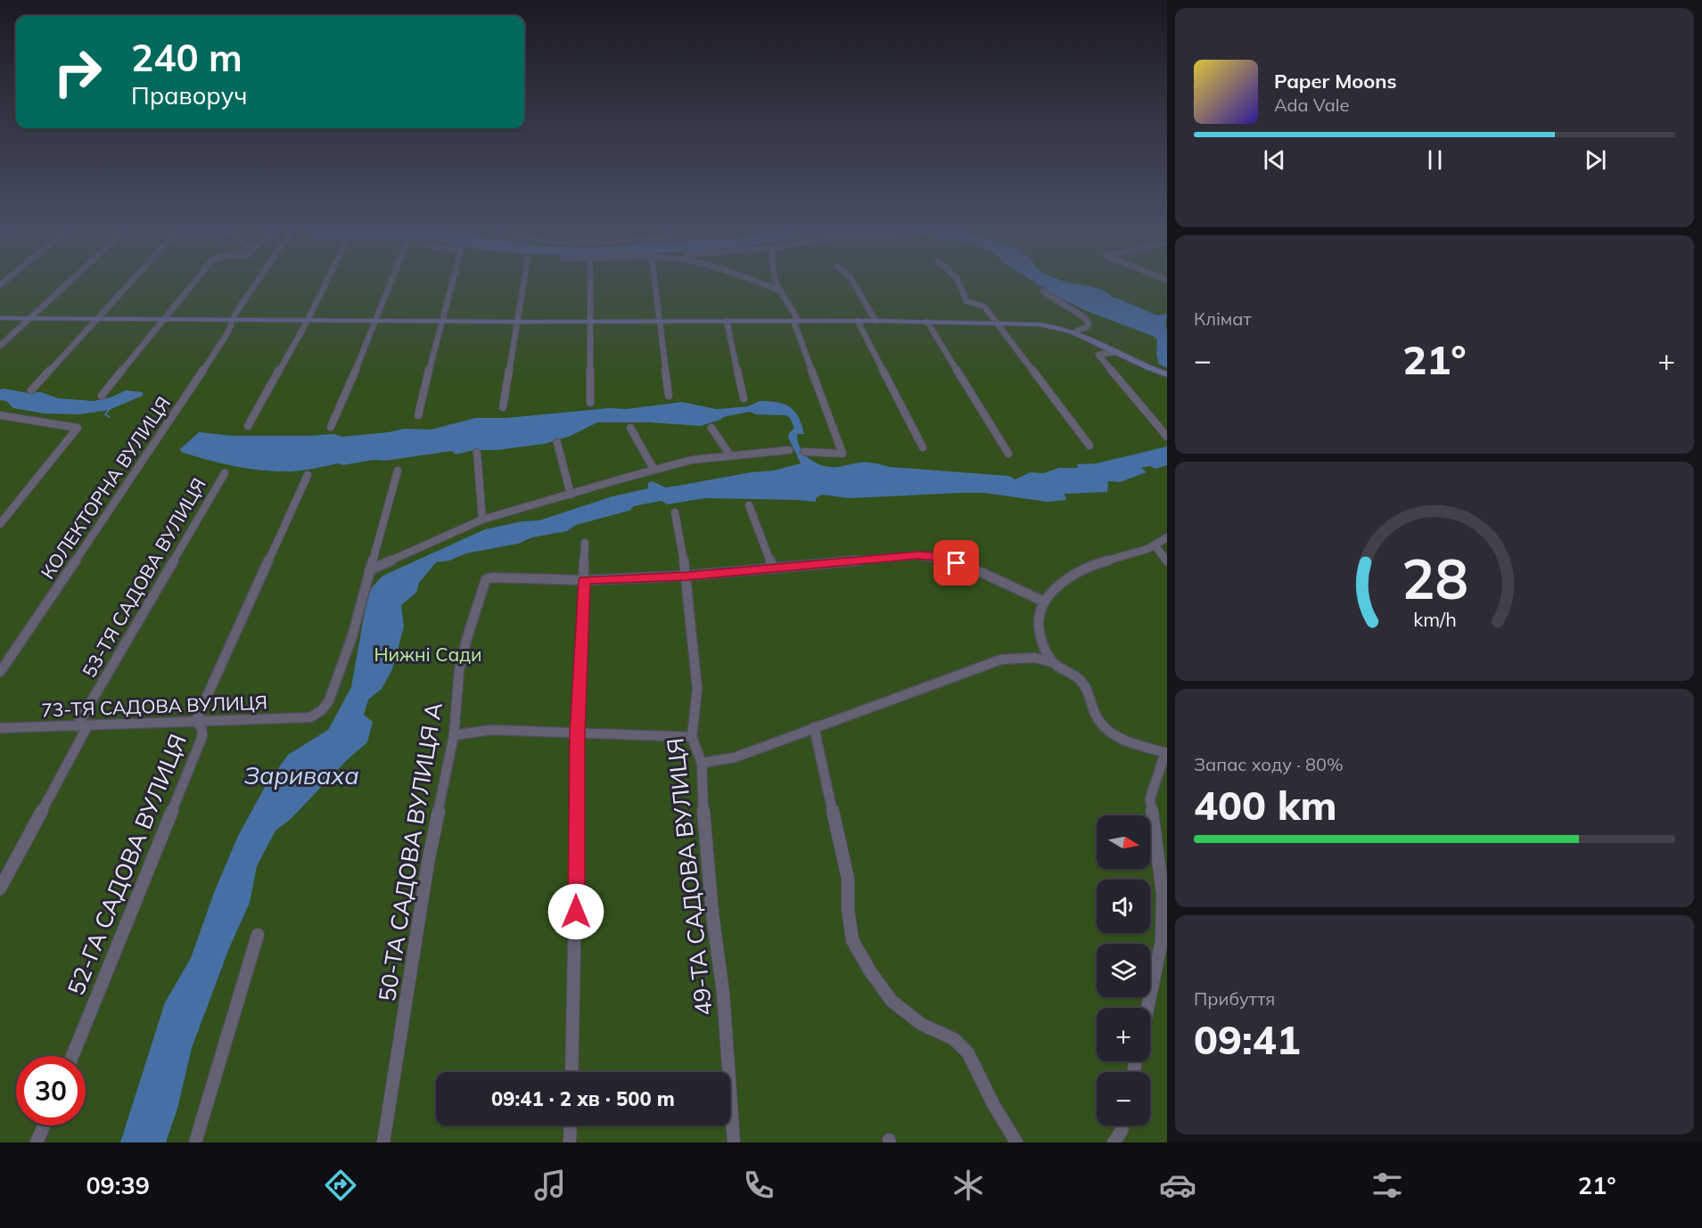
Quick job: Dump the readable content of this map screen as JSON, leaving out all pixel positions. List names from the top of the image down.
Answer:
{
  "streets": {
    "street": [
      "КОЛЕКТОРНА ВУЛИЦЯ",
      "53-ТЯ САДОВА ВУЛИЦЯ",
      "73-ТЯ САДОВА ВУЛИЦЯ",
      "50-ТА САДОВА ВУЛИЦЯ А",
      "52-ГА САДОВА ВУЛИЦЯ",
      "49-ТА САДОВА ВУЛИЦЯ"
    ]
  },
  "crossings": [
    ["53-ТЯ САДОВА ВУЛИЦЯ", "73-ТЯ САДОВА ВУЛИЦЯ"],
    ["73-ТЯ САДОВА ВУЛИЦЯ", "52-ГА САДОВА ВУЛИЦЯ"]
  ],
  "water": ["Зариваха"],
  "parks": ["Нижні Сади"],
  "north": "right",
  "page": {
    "turn": ["240 m", "Праворуч"],
    "song": ["Paper Moons", "Ada Vale"],
    "tile": [
      "Клімат",
      ["Запас ходу · 80%", "400 km"],
      ["Прибуття", "09:41"]
    ],
    "heat": ["−", "21°", "+"],
    "map_buttons": ["+", "−"],
    "limit": "30",
    "trip": "09:41 · 2 хв · 500 m",
    "tabs": ["09:39", "21°"],
    "gauge": ["28", "km/h"]
  }
}
